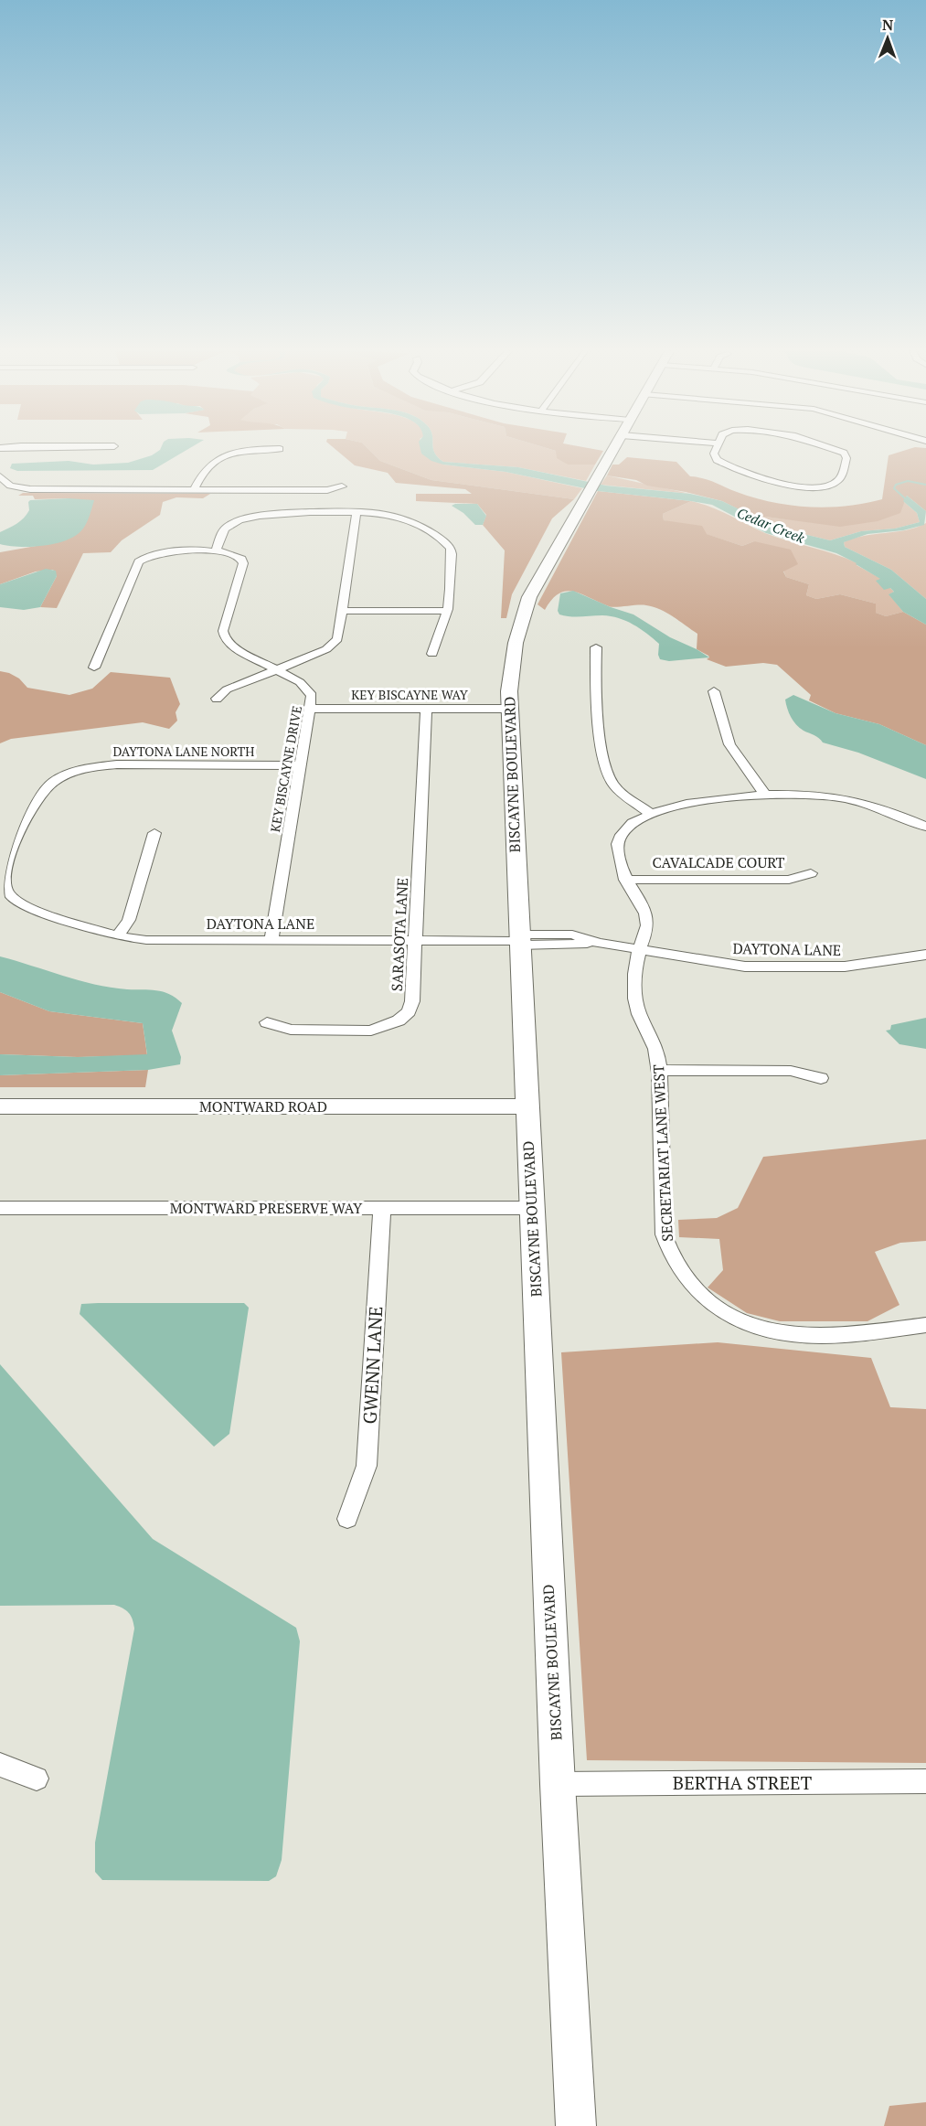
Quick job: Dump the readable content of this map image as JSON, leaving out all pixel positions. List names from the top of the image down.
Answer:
{
  "streets": {
    "street": [
      "KEY BISCAYNE WAY",
      "DAYTONA LANE NORTH",
      "KEY BISCAYNE DRIVE",
      "BISCAYNE BOULEVARD",
      "CAVALCADE COURT",
      "DAYTONA LANE",
      "SARASOTA LANE",
      "MONTWARD ROAD",
      "SECRETARIAT LANE WEST",
      "MONTWARD PRESERVE WAY",
      "GWENN LANE",
      "BERTHA STREET"
    ]
  },
  "crossings": [
    ["KEY BISCAYNE WAY", "KEY BISCAYNE DRIVE"],
    ["KEY BISCAYNE WAY", "BISCAYNE BOULEVARD"],
    ["KEY BISCAYNE WAY", "SARASOTA LANE"],
    ["DAYTONA LANE NORTH", "KEY BISCAYNE DRIVE"],
    ["DAYTONA LANE NORTH", "DAYTONA LANE"],
    ["KEY BISCAYNE DRIVE", "DAYTONA LANE"],
    ["BISCAYNE BOULEVARD", "DAYTONA LANE"],
    ["BISCAYNE BOULEVARD", "MONTWARD ROAD"],
    ["BISCAYNE BOULEVARD", "MONTWARD PRESERVE WAY"],
    ["BISCAYNE BOULEVARD", "BERTHA STREET"],
    ["CAVALCADE COURT", "SECRETARIAT LANE WEST"],
    ["DAYTONA LANE", "SARASOTA LANE"],
    ["DAYTONA LANE", "SECRETARIAT LANE WEST"],
    ["MONTWARD PRESERVE WAY", "GWENN LANE"]
  ],
  "water": ["Cedar Creek"],
  "north": "top"
}
